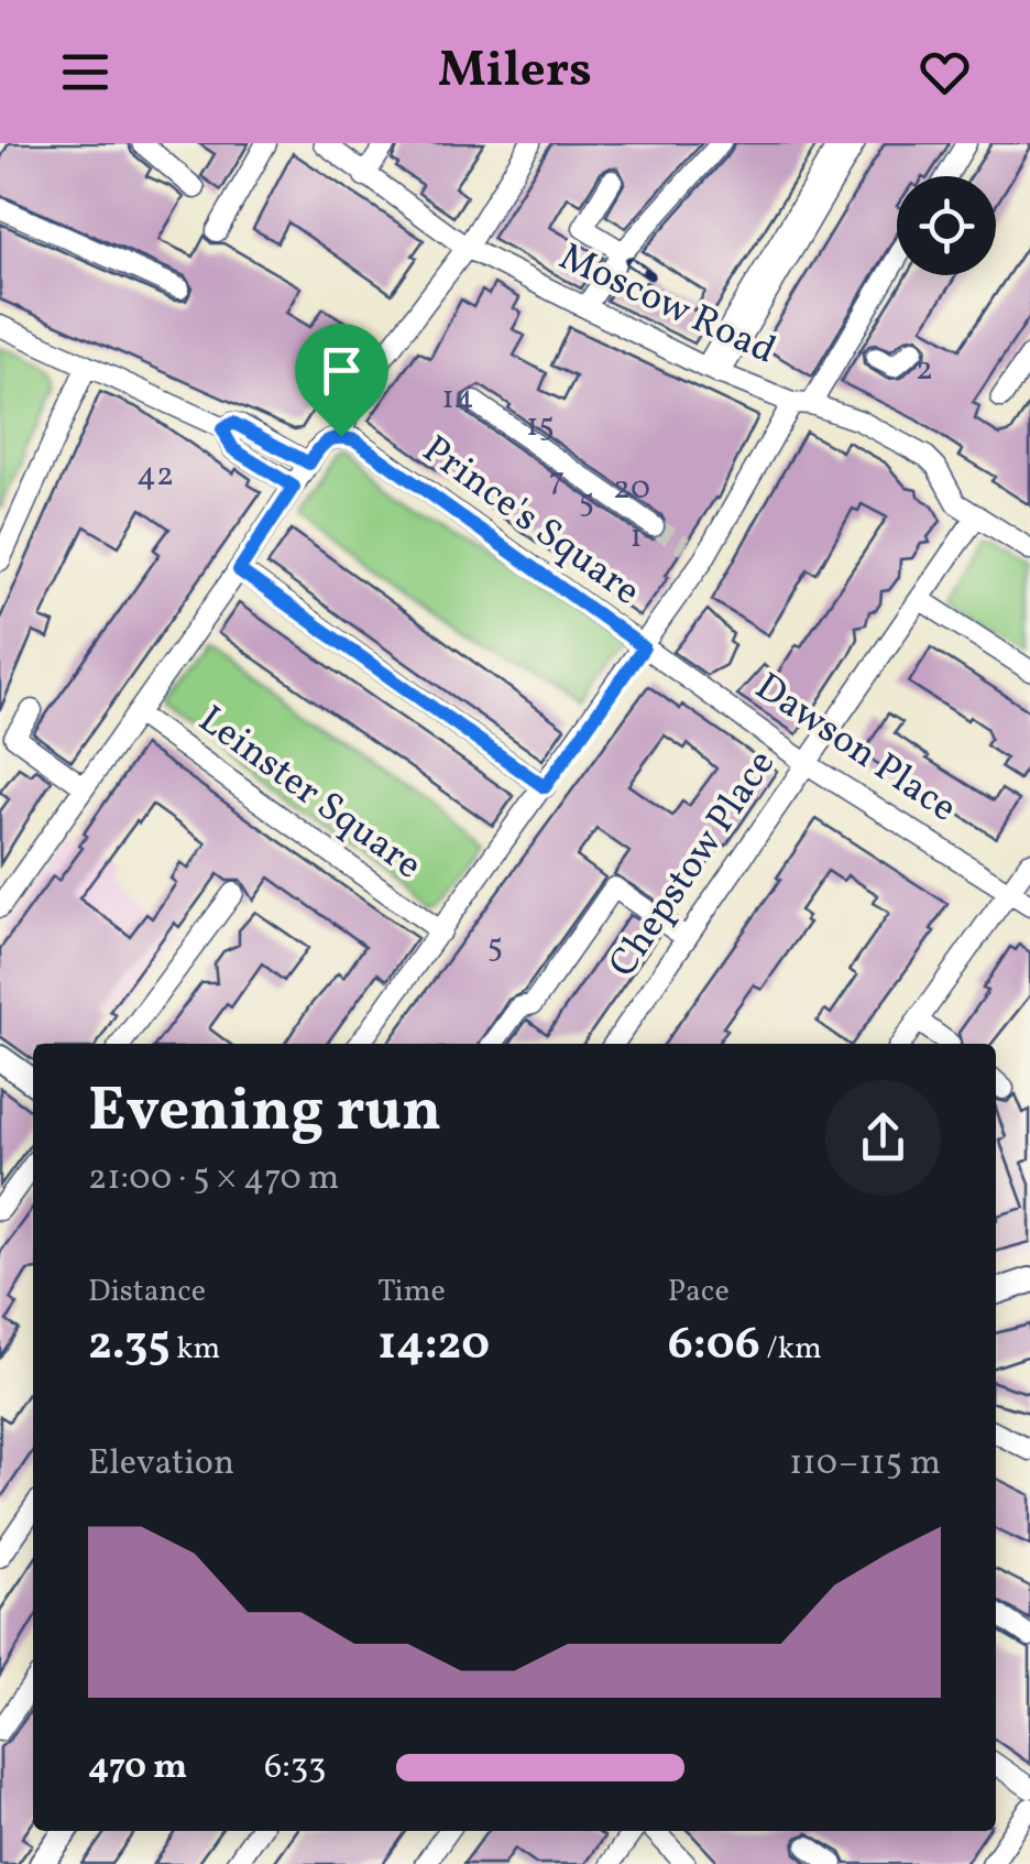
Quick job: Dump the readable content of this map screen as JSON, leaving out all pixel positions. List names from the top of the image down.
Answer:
{
  "streets": {
    "street": [
      "Moscow Road",
      "Prince's Square",
      "Dawson Place",
      "Leinster Square",
      "Chepstow Place"
    ]
  },
  "crossings": [
    ["Moscow Road", "Chepstow Place"],
    ["Prince's Square", "Dawson Place"],
    ["Prince's Square", "Leinster Square"],
    ["Dawson Place", "Chepstow Place"]
  ],
  "house_numbers": [
    "2",
    "14",
    "15",
    "42",
    "7",
    "20",
    "5",
    "1",
    "5"
  ],
  "page": {
    "header": "Milers",
    "heading": ["Evening run", "21:00 · 5 × 470 m"],
    "stats": [
      ["Distance", "2.35 km"],
      ["Time", "14:20"],
      ["Pace", "6:06 /km"]
    ],
    "chart": ["Elevation", "110–115 m"],
    "list": [
      {
        "name": "470 m",
        "note": "6:33"
      }
    ]
  }
}
